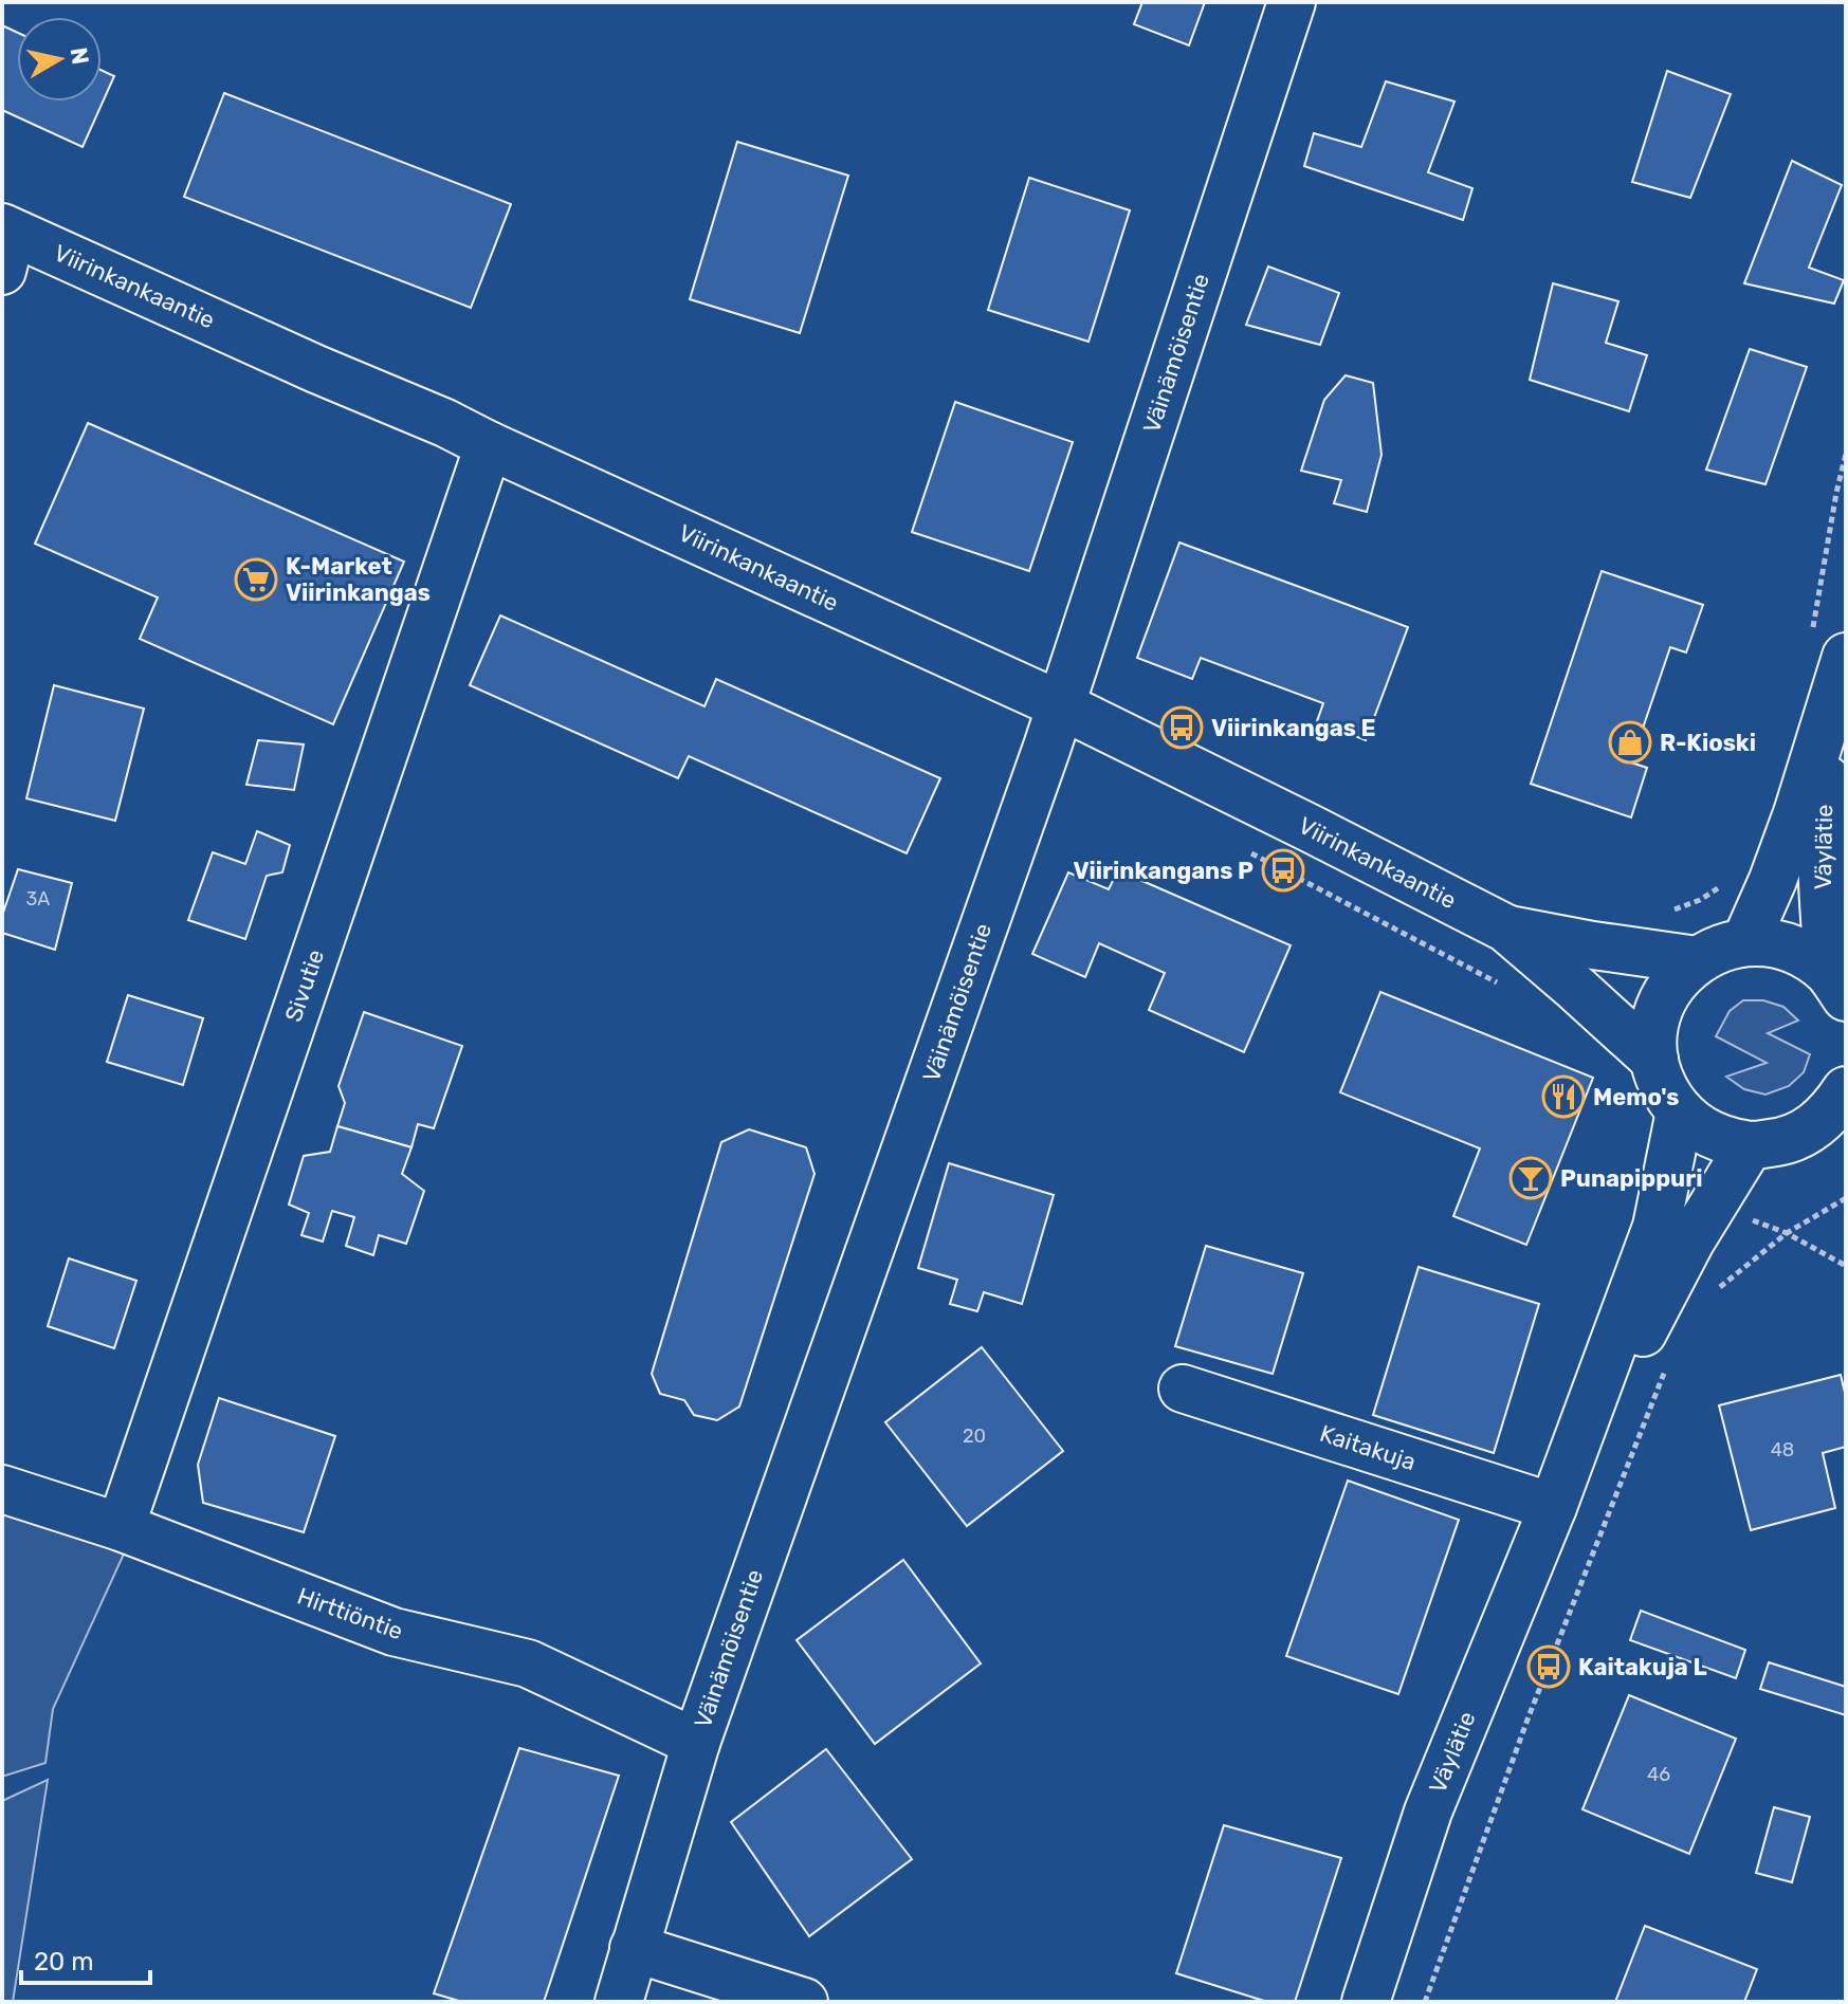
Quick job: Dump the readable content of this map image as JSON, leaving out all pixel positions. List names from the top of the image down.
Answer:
{
  "streets": {
    "street": [
      "Viirinkankaantie",
      "Väinämöisentie",
      "Väylätie",
      "Sivutie",
      "Kaitakuja",
      "Hirttiöntie"
    ]
  },
  "crossings": [
    ["Viirinkankaantie", "Väinämöisentie"],
    ["Viirinkankaantie", "Sivutie"],
    ["Väinämöisentie", "Hirttiöntie"],
    ["Väylätie", "Kaitakuja"],
    ["Sivutie", "Hirttiöntie"]
  ],
  "places": {
    "supermarket": ["K-Market Viirinkangas"],
    "bus stop": ["Viirinkangas E", "Viirinkangans P", "Kaitakuja L"],
    "shop": ["R-Kioski"],
    "restaurant": ["Memo's"],
    "bar": ["Punapippuri"]
  },
  "house_numbers": [
    "3A",
    "20",
    "48",
    "46"
  ],
  "scale_bar": "20 m",
  "north": "right"
}
